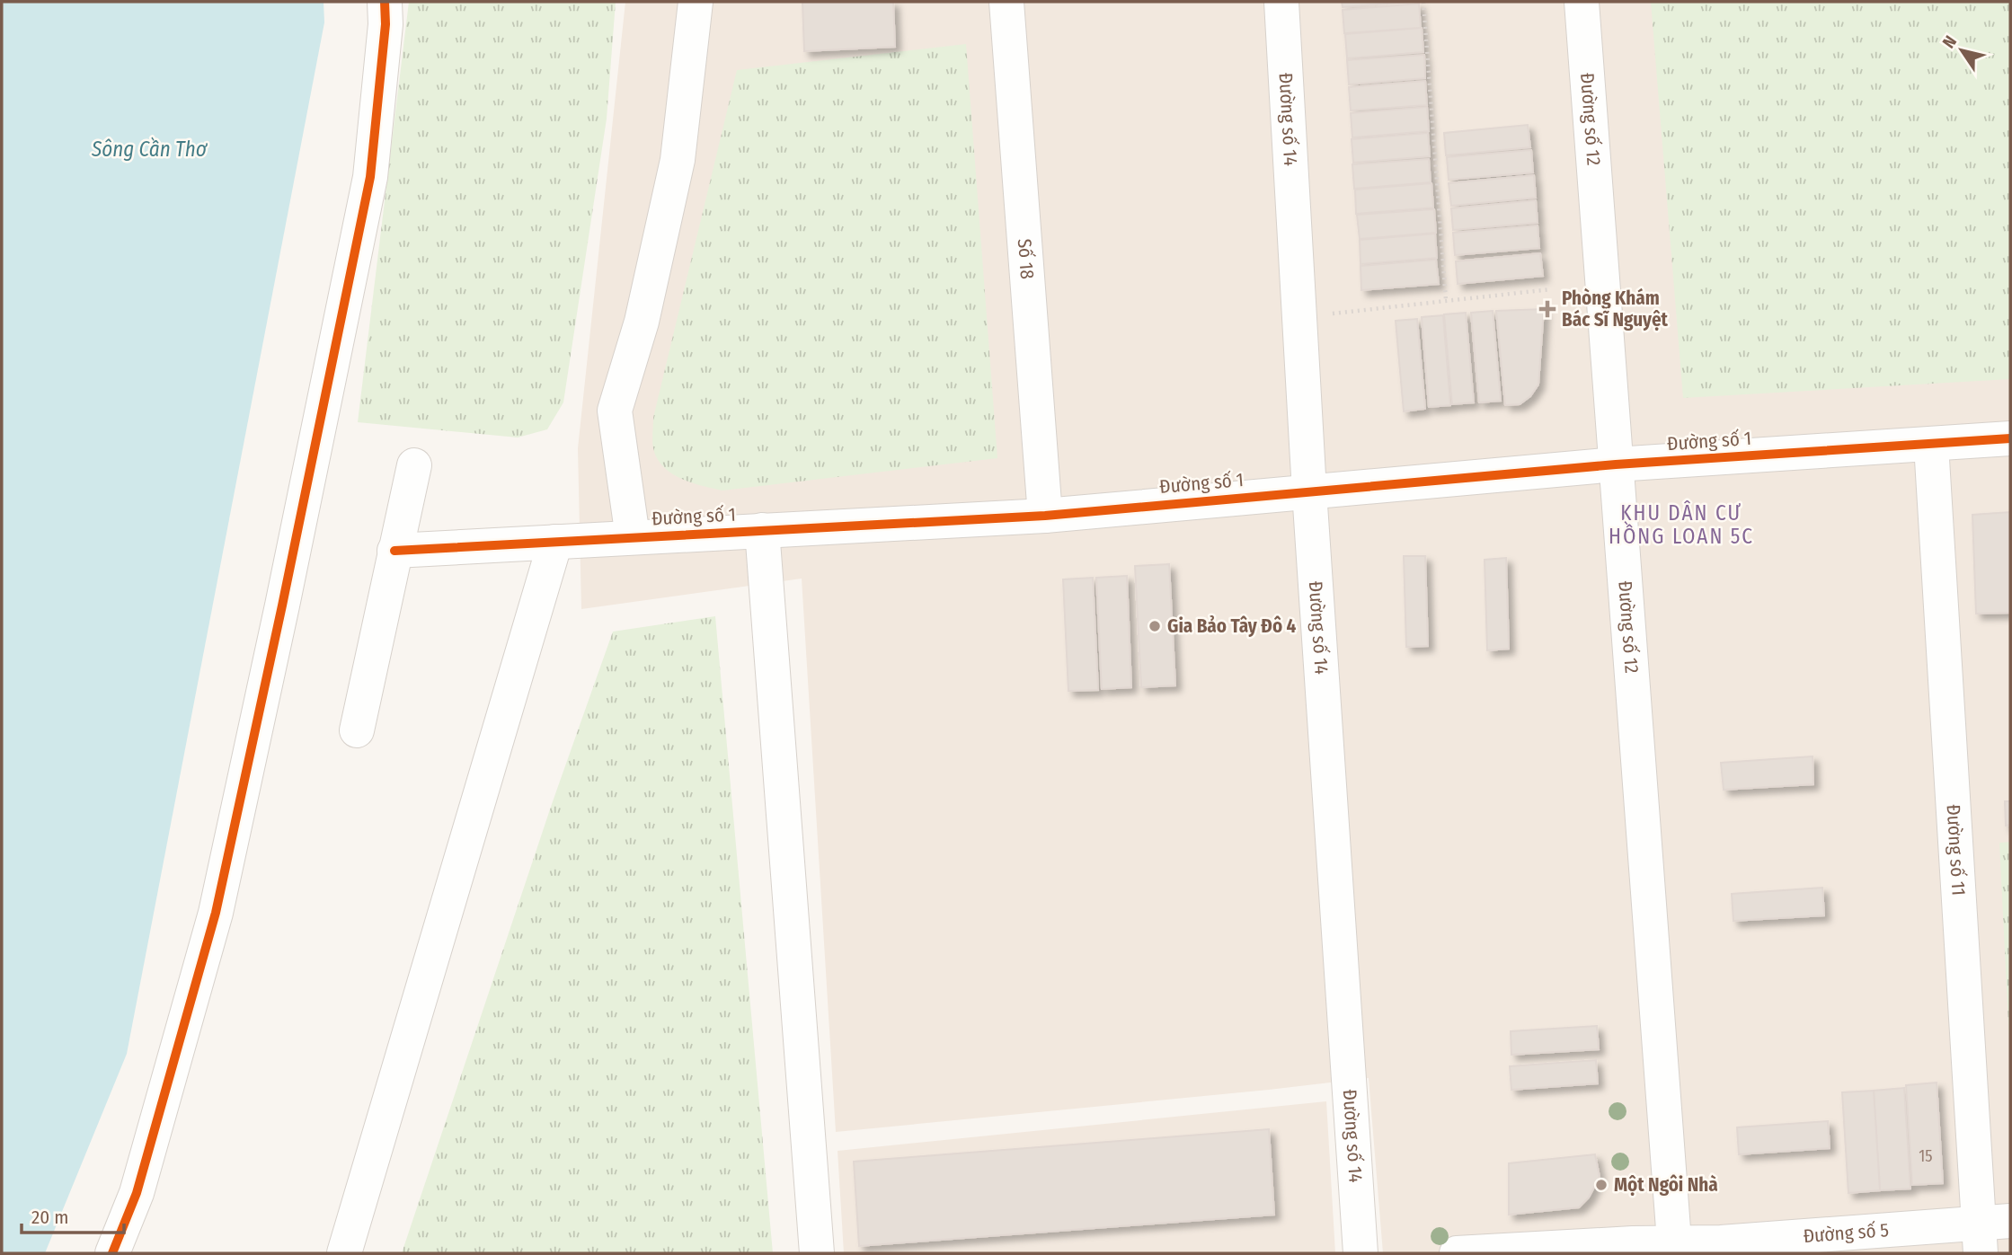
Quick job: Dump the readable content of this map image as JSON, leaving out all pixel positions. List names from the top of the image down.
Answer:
{
  "streets": {
    "street": [
      "Đường số 14",
      "Đường số 12",
      "Số 18",
      "Đường số 1",
      "Đường số 11",
      "Đường số 5"
    ]
  },
  "crossings": [
    ["Đường số 14", "Đường số 1"],
    ["Đường số 12", "Đường số 1"],
    ["Đường số 12", "Đường số 5"],
    ["Số 18", "Đường số 1"],
    ["Đường số 1", "Đường số 11"],
    ["Đường số 11", "Đường số 5"]
  ],
  "districts": ["KHU DÂN CƯ HỒNG LOAN 5C"],
  "water": ["Sông Cần Thơ"],
  "places": {
    "health": ["Phòng Khám Bác Sĩ Nguyệt"],
    "other": ["Gia Bảo Tây Đô 4", "Một Ngôi Nhà"]
  },
  "house_numbers": ["15"],
  "scale_bar": "20 m",
  "north": "top left"
}
